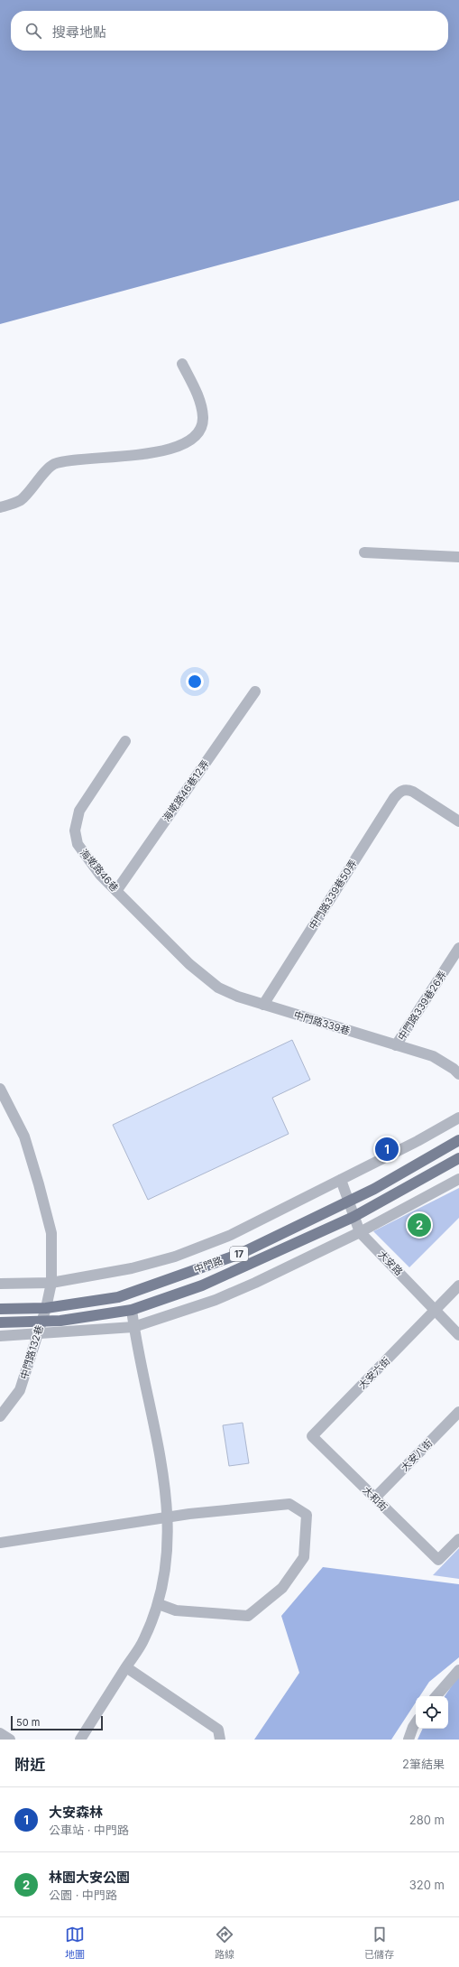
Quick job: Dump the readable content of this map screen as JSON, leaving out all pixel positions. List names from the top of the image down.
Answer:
{
  "streets": {
    "main road": ["17", "中門路"],
    "street": [
      "海墘路46巷12弄",
      "海墘路46巷",
      "中門路339巷50弄",
      "中門路339巷26弄",
      "中門路339巷",
      "大安路",
      "中門路132巷",
      "大安六街",
      "大安八街",
      "大和街"
    ]
  },
  "crossings": [
    ["海墘路46巷12弄", "海墘路46巷"],
    ["海墘路46巷", "中門路339巷"],
    ["中門路339巷50弄", "中門路339巷"],
    ["中門路339巷26弄", "中門路339巷"],
    ["大安路", "中門路"],
    ["大安路", "大安六街"],
    ["中門路", "中門路132巷"],
    ["大安六街", "大和街"],
    ["大安八街", "大和街"]
  ],
  "scale_bar": "50 m",
  "page": {
    "search": "搜尋地點",
    "pins": ["1", "2"],
    "scale": "50 m",
    "heading": ["附近", "2筆結果"],
    "list": [
      {
        "mark": "1",
        "name": "大安森林",
        "note": "公車站 · 中門路",
        "value": "280 m"
      },
      {
        "mark": "2",
        "name": "林園大安公園",
        "note": "公園 · 中門路",
        "value": "320 m"
      }
    ],
    "nav": ["地圖", "路線", "已儲存"]
  }
}
